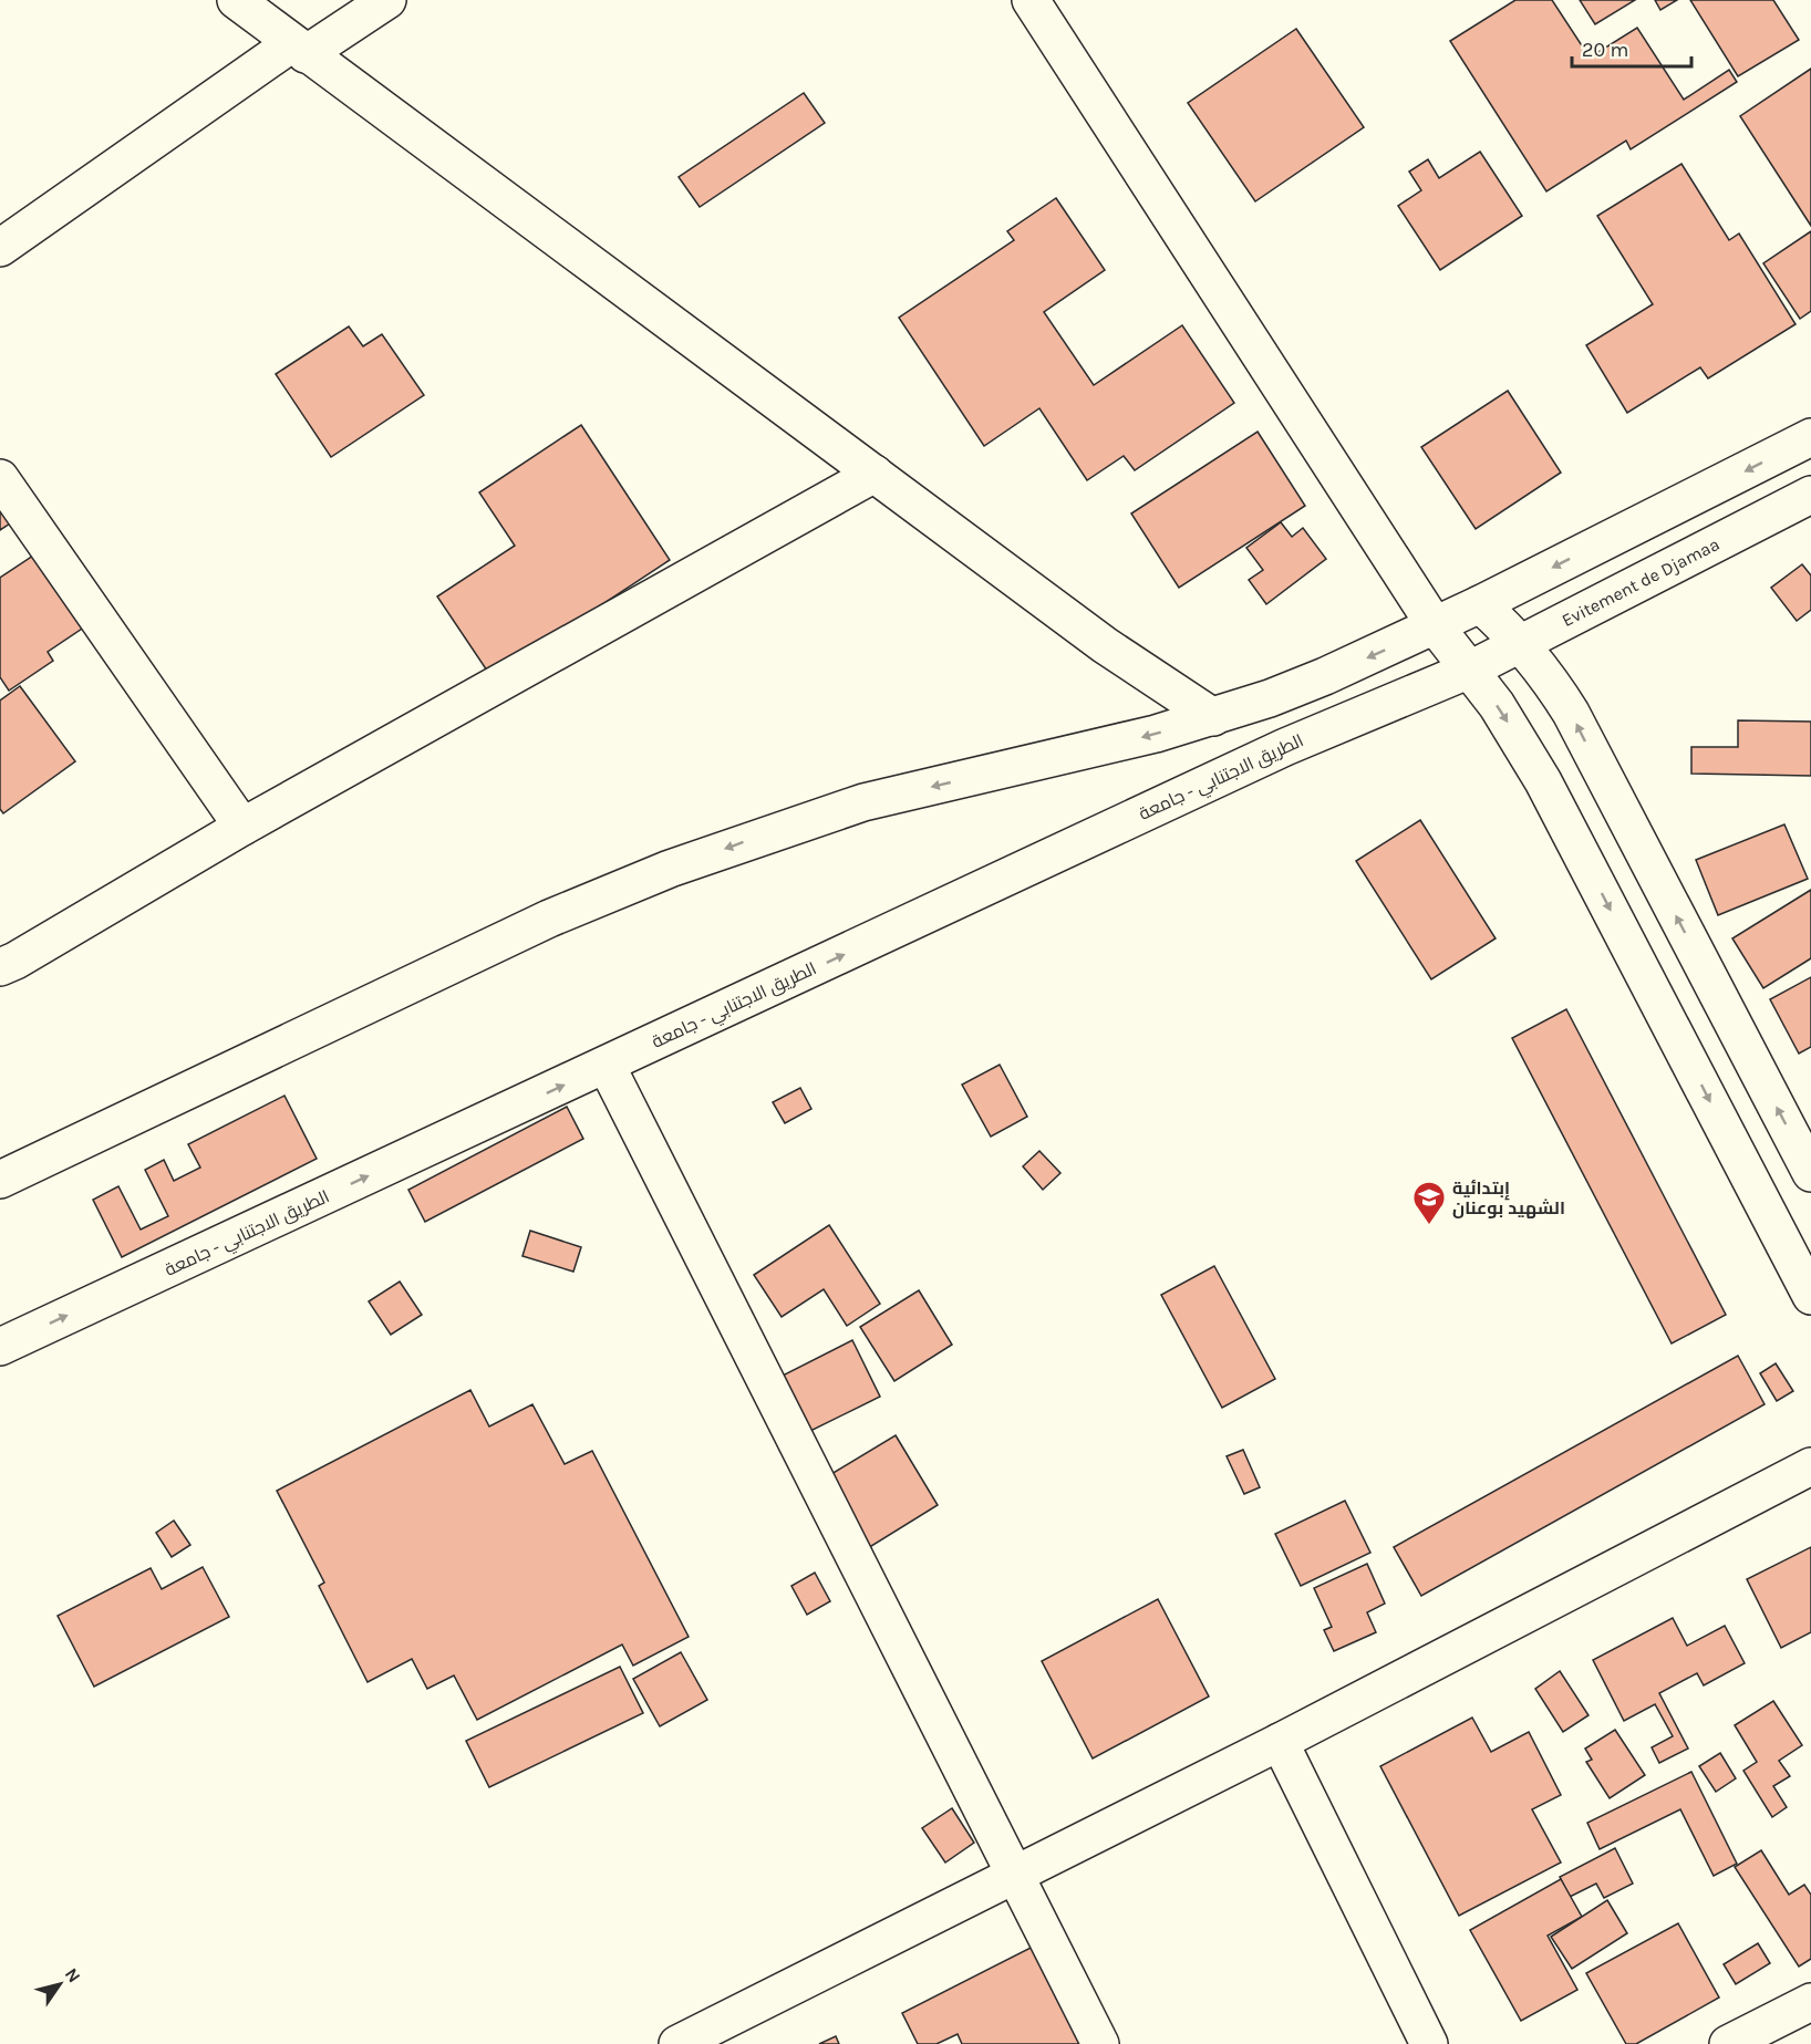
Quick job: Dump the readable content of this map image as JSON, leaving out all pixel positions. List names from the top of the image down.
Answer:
{
  "streets": {
    "street": ["Evitement de Djamaa", "الطريق الاجتنابي - جامعة"]
  },
  "crossings": [
    ["Evitement de Djamaa", "الطريق الاجتنابي - جامعة"]
  ],
  "places": {
    "school or university": ["إبتدائية الشهيد بوعنان"]
  },
  "scale_bar": "20 m",
  "north": "top right"
}
